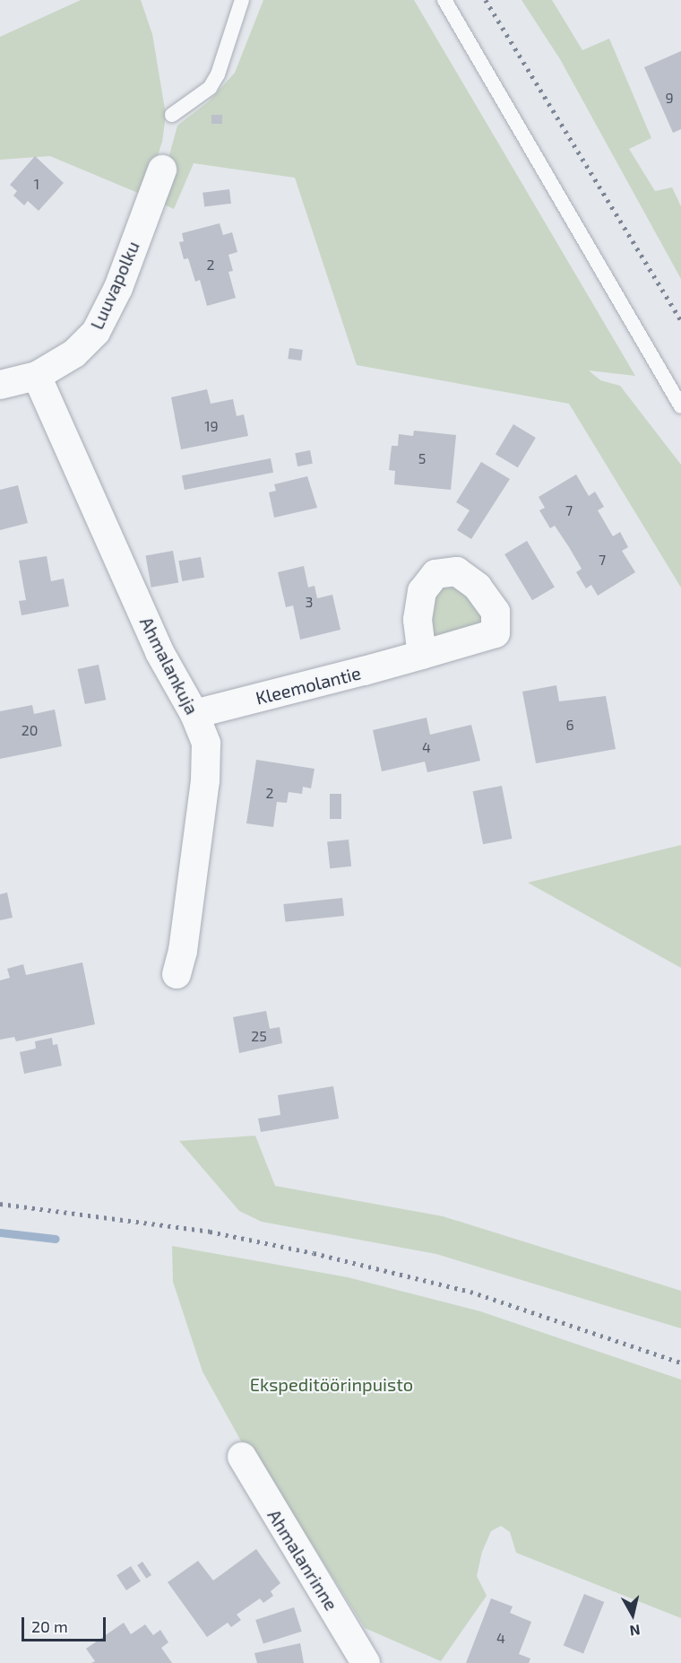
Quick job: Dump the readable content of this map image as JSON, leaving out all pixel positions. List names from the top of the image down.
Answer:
{
  "streets": {
    "street": [
      "Luuvapolku",
      "Ahmalankuja",
      "Kleemolantie",
      "Ahmalanrinne"
    ]
  },
  "crossings": [
    ["Luuvapolku", "Ahmalankuja"],
    ["Ahmalankuja", "Kleemolantie"]
  ],
  "parks": ["Ekspeditöörinpuisto"],
  "house_numbers": [
    "9",
    "1",
    "2",
    "19",
    "5",
    "7",
    "7",
    "3",
    "6",
    "20",
    "4",
    "2",
    "25",
    "4"
  ],
  "scale_bar": "20 m",
  "north": "bottom"
}
